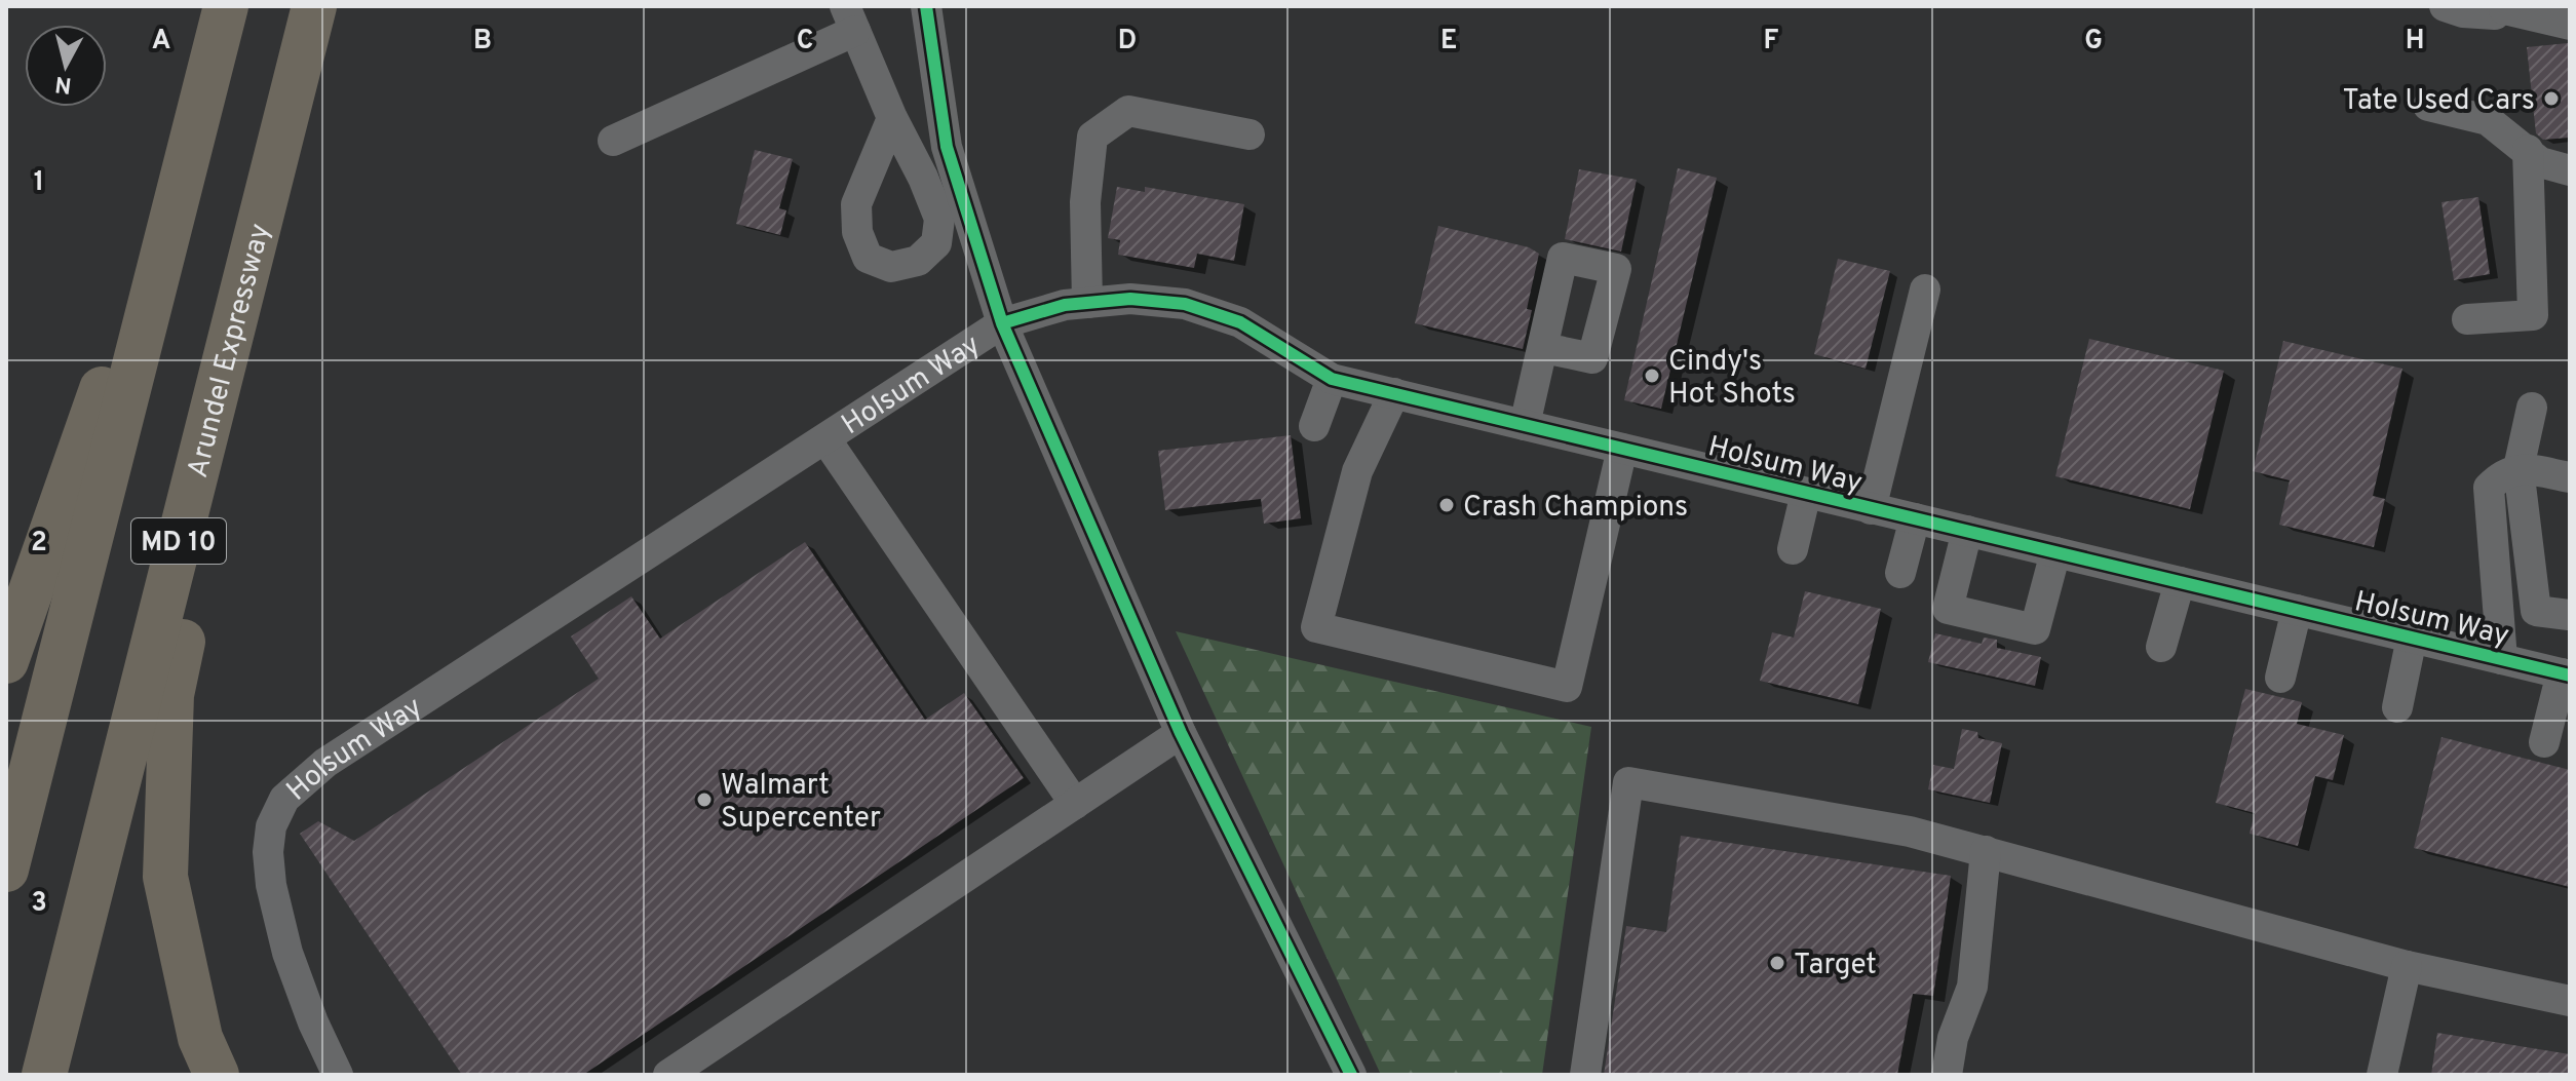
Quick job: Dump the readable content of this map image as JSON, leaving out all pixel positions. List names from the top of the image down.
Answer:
{
  "streets": {
    "highway": ["Arundel Expressway", "MD 10"],
    "street": ["Holsum Way"]
  },
  "places": [
    "Tate Used Cars",
    "Cindy's Hot Shots",
    "Crash Champions",
    "Walmart Supercenter",
    "Target"
  ],
  "north": "bottom",
  "grid": {
    "columns": [
      "A",
      "B",
      "C",
      "D",
      "E",
      "F",
      "G",
      "H"
    ],
    "rows": ["1", "2", "3"]
  }
}
